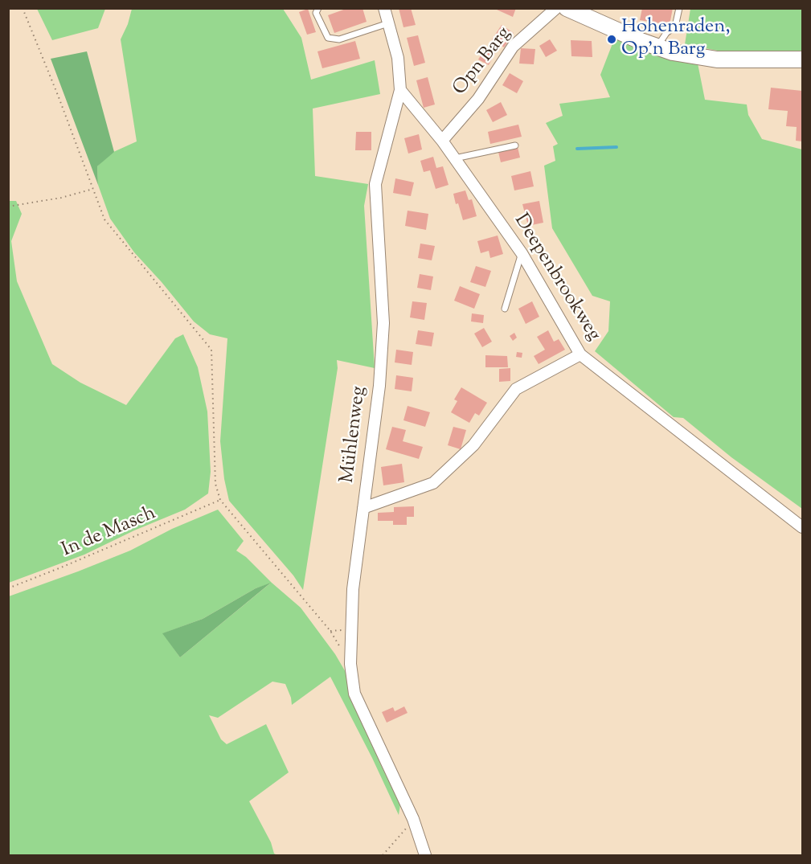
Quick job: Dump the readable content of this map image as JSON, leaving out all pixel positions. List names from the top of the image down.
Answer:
{
  "streets": {
    "street": ["Opn Barg", "Deepenbrookweg", "Mühlenweg"],
    "path": ["In de Masch"]
  },
  "crossings": [
    ["Opn Barg", "Deepenbrookweg"],
    ["Deepenbrookweg", "Mühlenweg"]
  ],
  "places": ["Hohenraden, Op'n Barg"]
}
